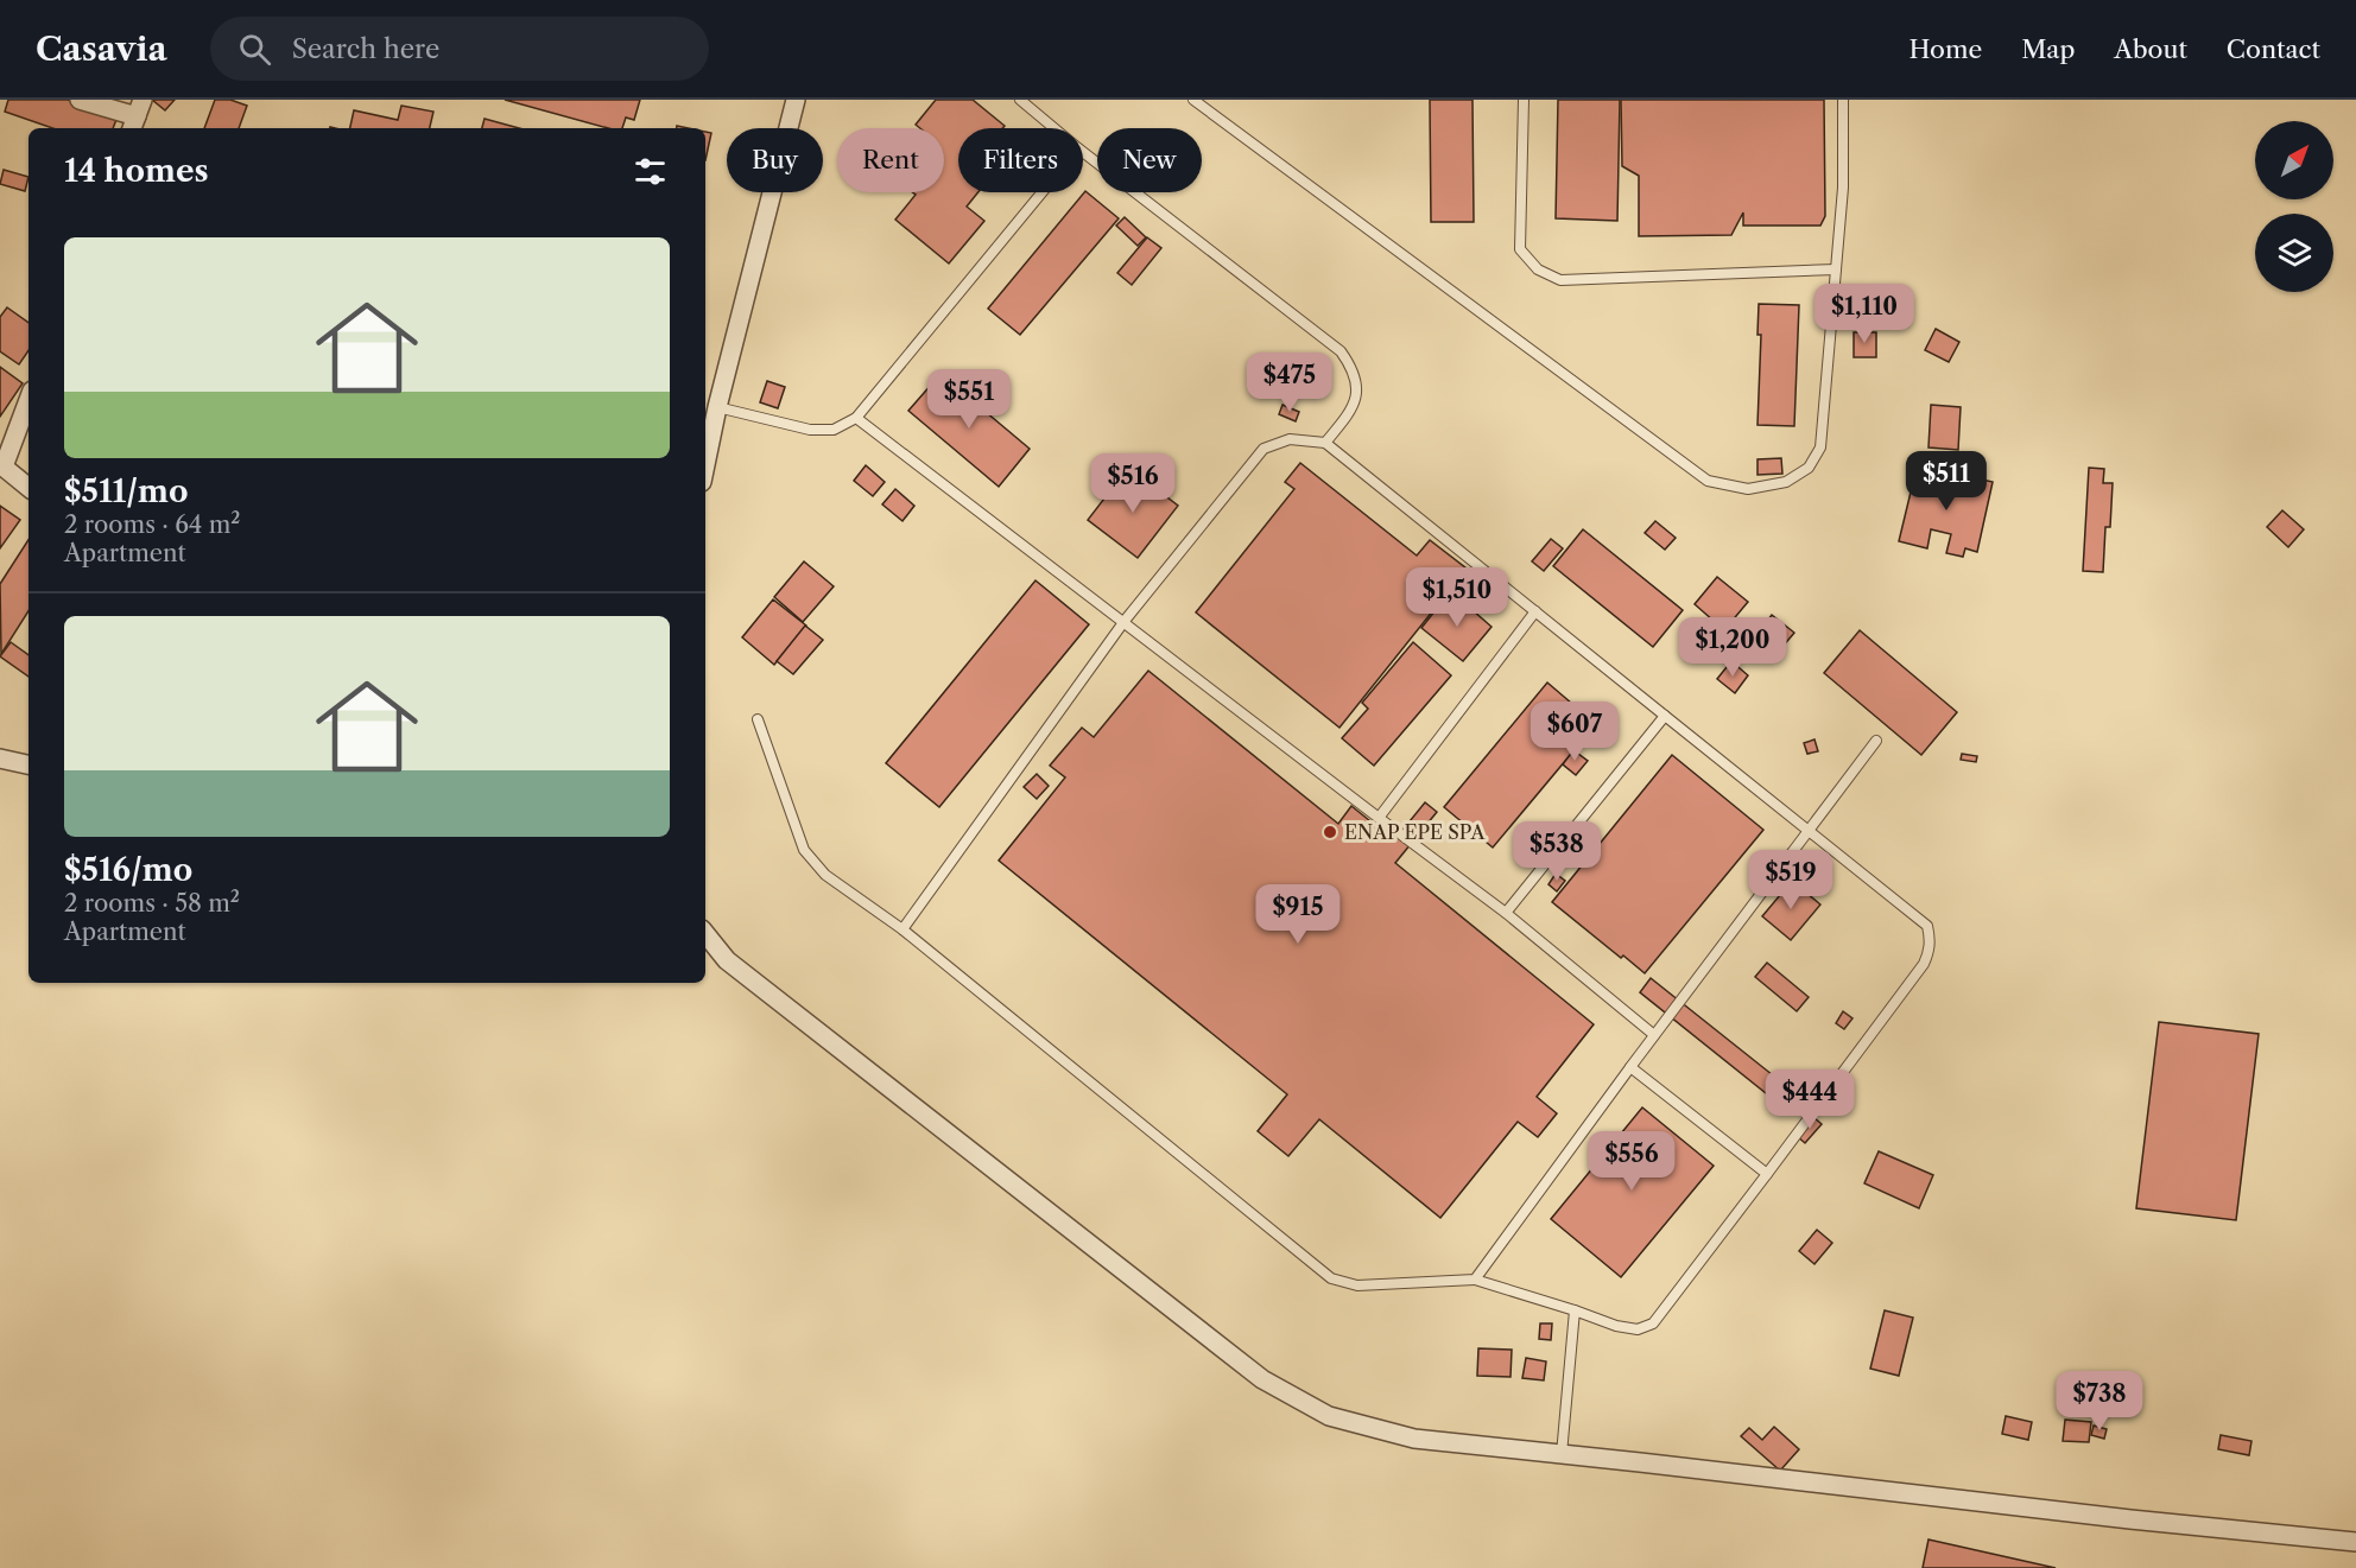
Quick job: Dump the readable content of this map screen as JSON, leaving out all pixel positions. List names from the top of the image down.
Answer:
{
  "places": ["ENAP EPE SPA"],
  "north": "top right",
  "page": {
    "header": "Casavia",
    "search": "Search here",
    "nav": [
      "Home",
      "Map",
      "About",
      "Contact"
    ],
    "chip": [
      "Buy",
      "Rent",
      "Filters",
      "New"
    ],
    "heading": "14 homes",
    "list": [
      {
        "name": "$511/mo",
        "note": "2 rooms · 64 m² · Apartment"
      },
      {
        "name": "$516/mo",
        "note": "2 rooms · 58 m² · Apartment"
      }
    ],
    "price": [
      "$1,110",
      "$475",
      "$551",
      "$511",
      "$516",
      "$1,510",
      "$1,200",
      "$607",
      "$538",
      "$519",
      "$915",
      "$444",
      "$556",
      "$738"
    ]
  }
}
